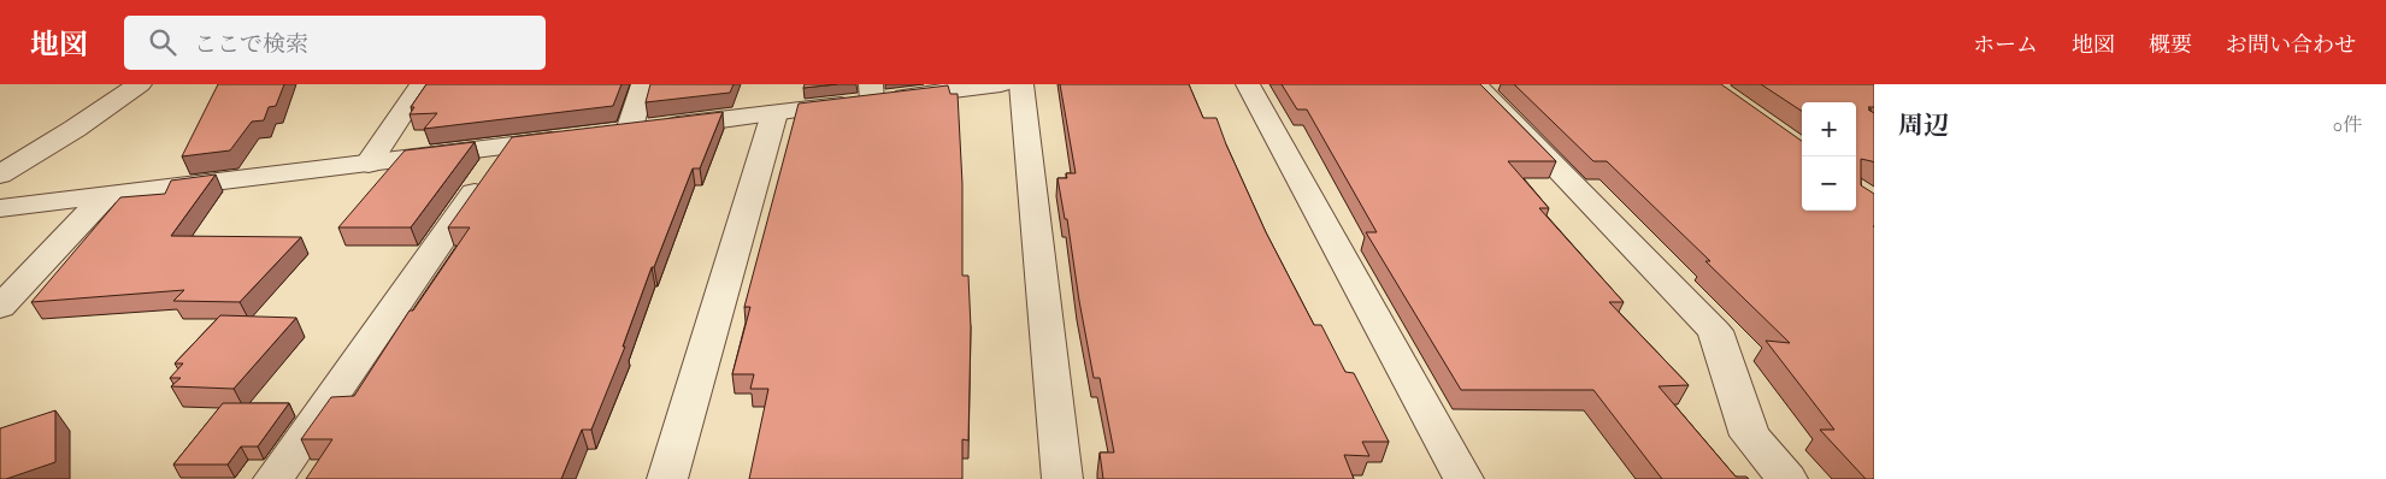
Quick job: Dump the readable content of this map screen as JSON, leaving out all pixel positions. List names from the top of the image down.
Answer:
{
  "page": {
    "header": "地図",
    "search": "ここで検索",
    "nav": [
      "ホーム",
      "地図",
      "概要",
      "お問い合わせ"
    ],
    "heading": ["周辺", "0件"],
    "map_buttons": ["+", "−"]
  }
}
